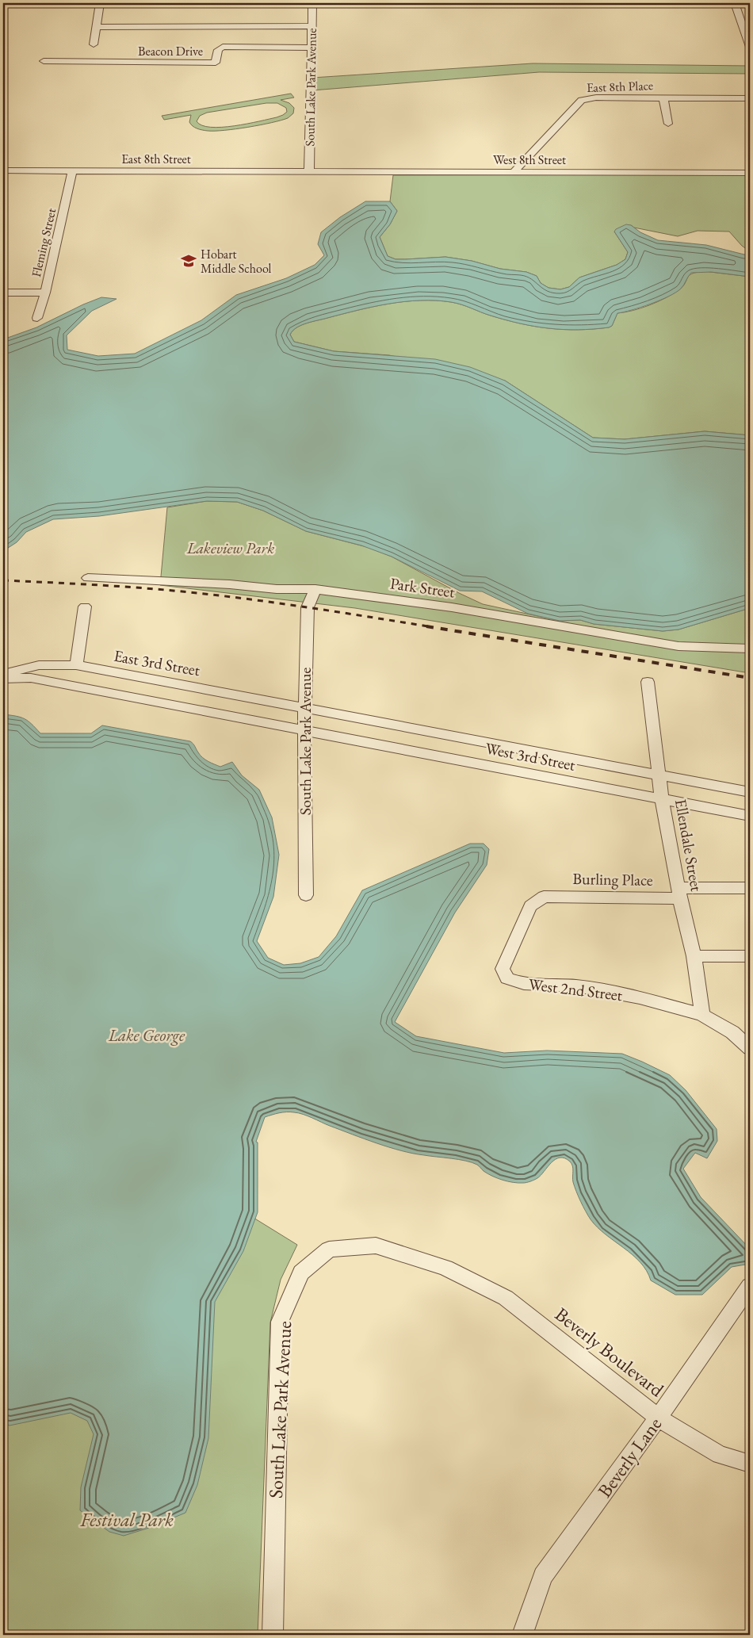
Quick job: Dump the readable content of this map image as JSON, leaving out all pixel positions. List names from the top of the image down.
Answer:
{
  "streets": {
    "street": [
      "Beacon Drive",
      "East 8th Place",
      "South Lake Park Avenue",
      "East 8th Street",
      "West 8th Street",
      "Fleming Street",
      "Park Street",
      "East 3rd Street",
      "West 3rd Street",
      "Ellendale Street",
      "Burling Place",
      "West 2nd Street",
      "Beverly Boulevard",
      "Beverly Lane"
    ]
  },
  "crossings": [
    ["Beacon Drive", "South Lake Park Avenue"],
    ["East 8th Place", "West 8th Street"],
    ["South Lake Park Avenue", "East 8th Street"],
    ["South Lake Park Avenue", "West 8th Street"],
    ["South Lake Park Avenue", "Park Street"],
    ["South Lake Park Avenue", "East 3rd Street"],
    ["South Lake Park Avenue", "West 3rd Street"],
    ["South Lake Park Avenue", "Beverly Boulevard"],
    ["East 8th Street", "West 8th Street"],
    ["East 8th Street", "Fleming Street"],
    ["East 3rd Street", "West 3rd Street"],
    ["West 3rd Street", "Ellendale Street"],
    ["Ellendale Street", "Burling Place"],
    ["Ellendale Street", "West 2nd Street"],
    ["Burling Place", "West 2nd Street"],
    ["Beverly Boulevard", "Beverly Lane"]
  ],
  "water": ["Lake George"],
  "parks": ["Lakeview Park", "Festival Park"],
  "places": {
    "school or university": ["Hobart Middle School"]
  }
}
